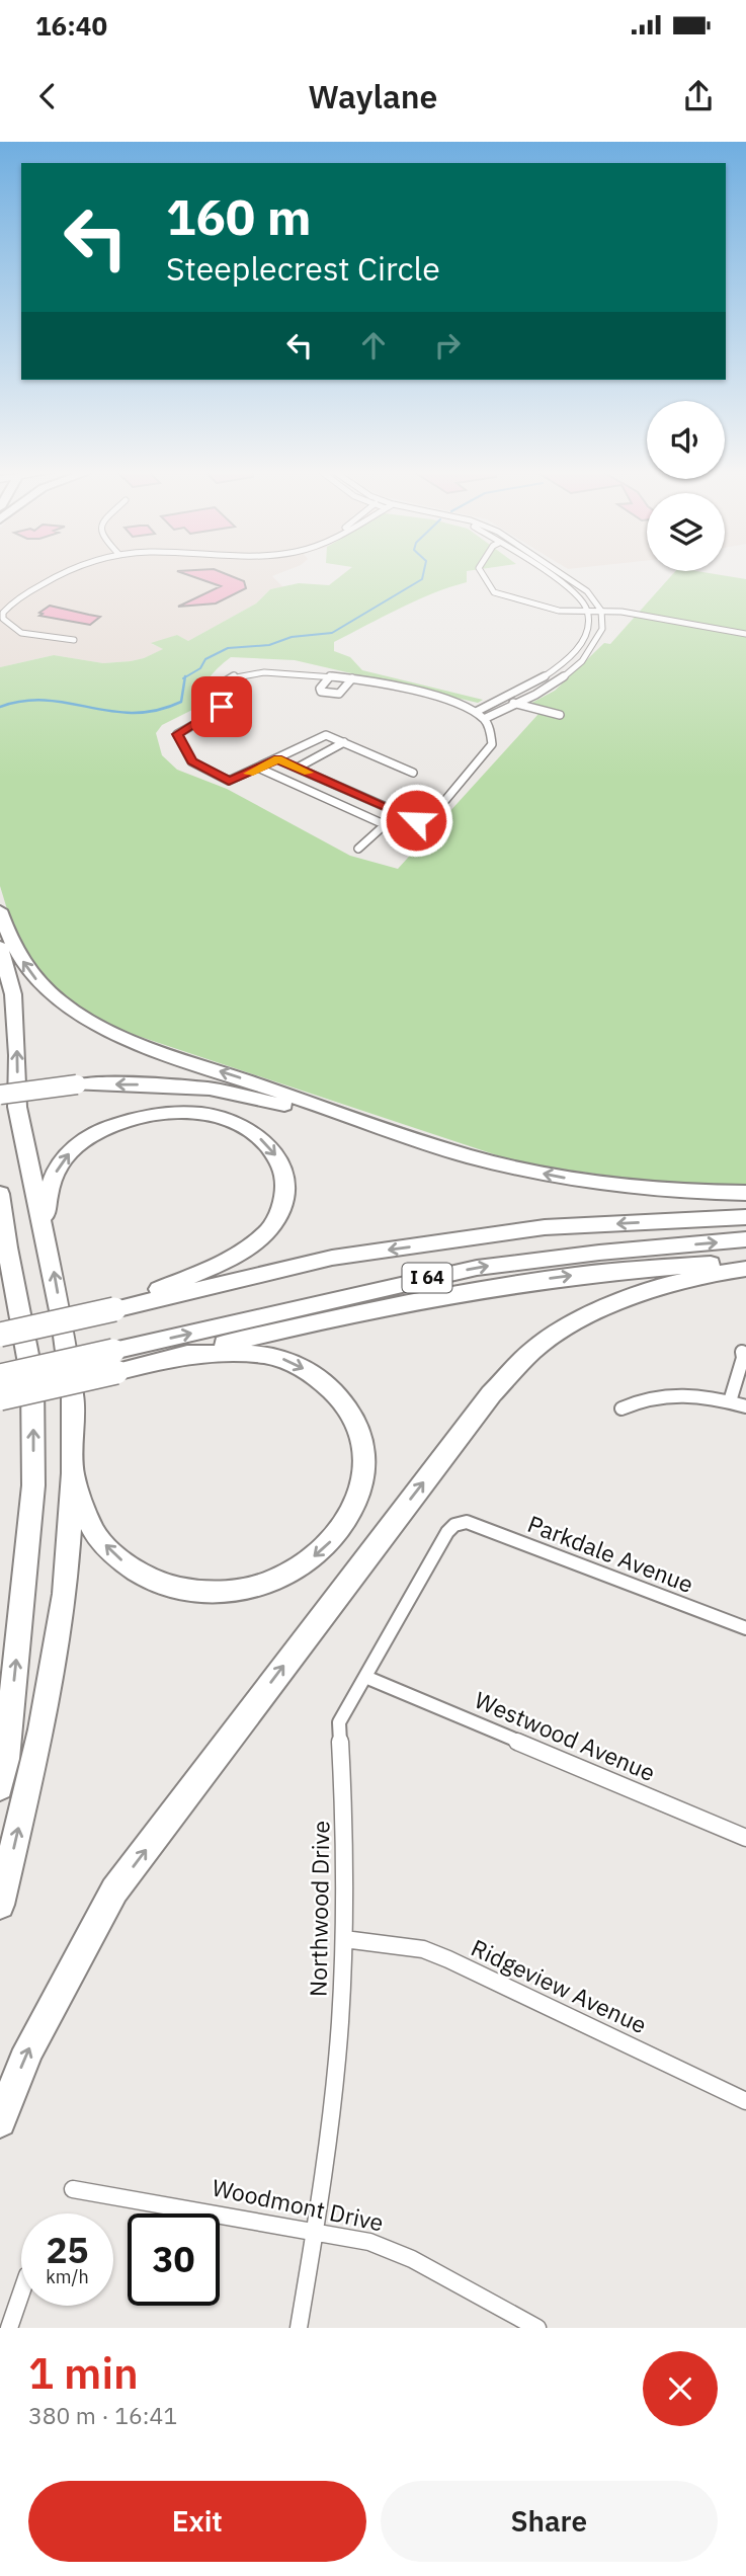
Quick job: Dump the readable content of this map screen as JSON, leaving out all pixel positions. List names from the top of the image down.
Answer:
{
  "streets": {
    "highway": ["I 64"],
    "street": [
      "Parkdale Avenue",
      "Westwood Avenue",
      "Northwood Drive",
      "Ridgeview Avenue",
      "Woodmont Drive"
    ]
  },
  "crossings": [
    ["Parkdale Avenue", "Northwood Drive"],
    ["Westwood Avenue", "Northwood Drive"],
    ["Northwood Drive", "Ridgeview Avenue"],
    ["Northwood Drive", "Woodmont Drive"]
  ],
  "page": {
    "status": "16:40",
    "header": "Waylane",
    "turn": ["160 m", "Steeplecrest Circle"],
    "speed": "25 km/h",
    "limit": "30",
    "heading": ["1 min", "380 m · 16:41"],
    "buttons": ["Exit", "Share"]
  }
}
